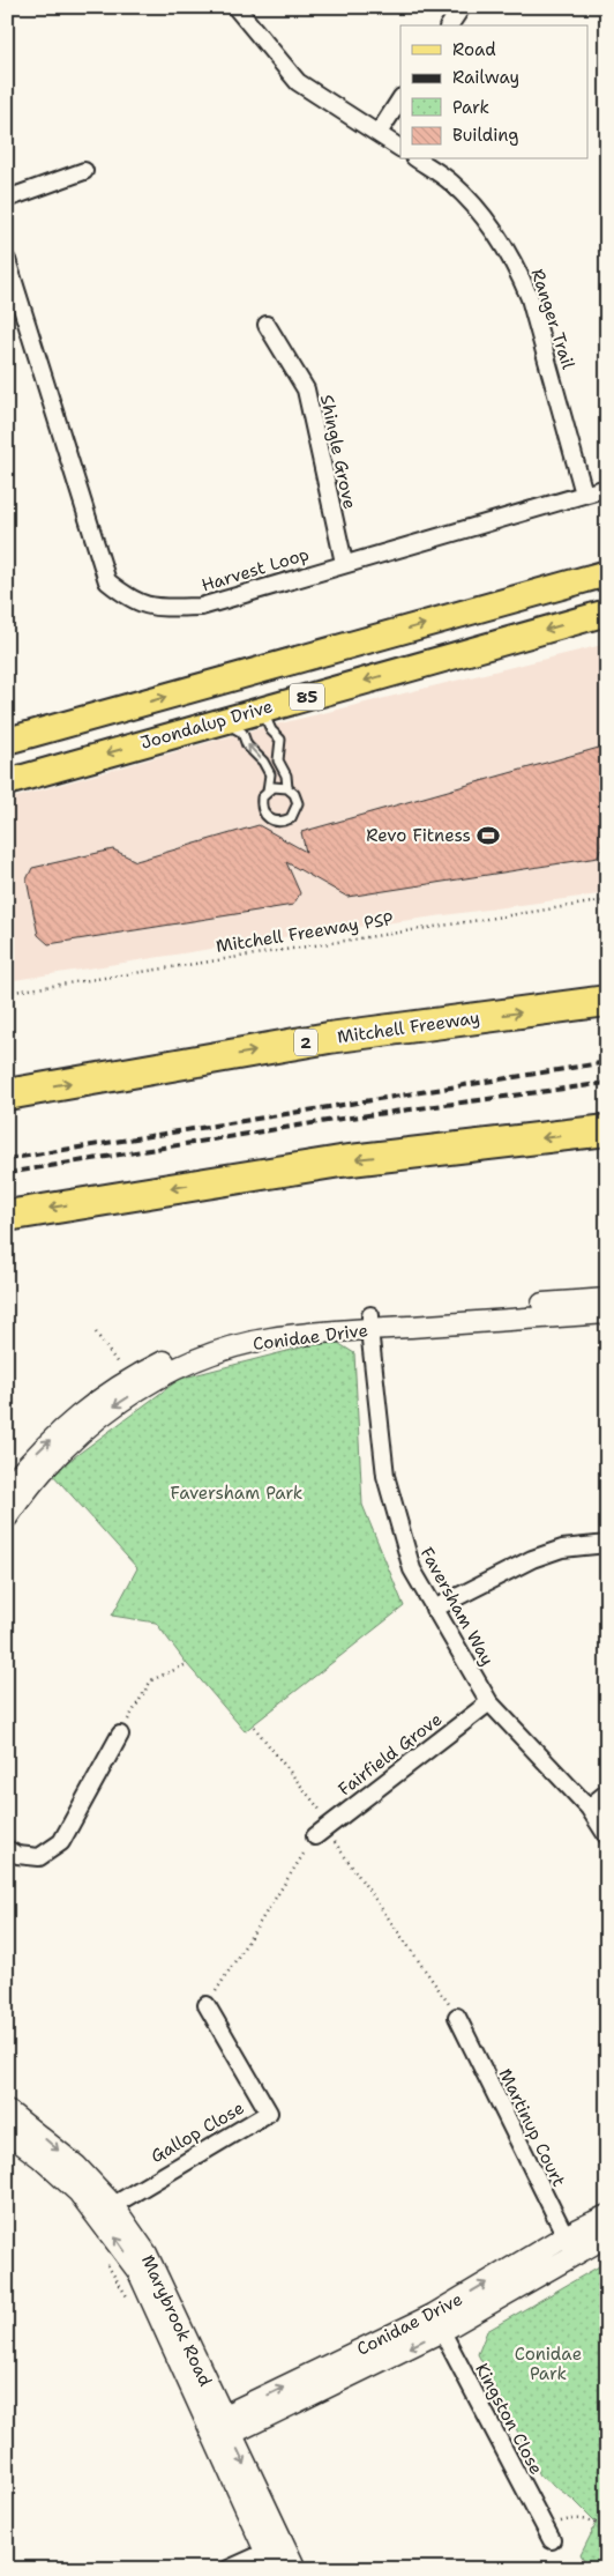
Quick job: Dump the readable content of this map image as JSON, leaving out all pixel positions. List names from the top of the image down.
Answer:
{
  "streets": {
    "highway": ["Mitchell Freeway", "2"],
    "main road": ["85", "Joondalup Drive"],
    "street": [
      "Ranger Trail",
      "Shingle Grove",
      "Harvest Loop",
      "Conidae Drive",
      "Faversham Way",
      "Fairfield Grove",
      "Martinup Court",
      "Gallop Close",
      "Marybrook Road",
      "Kingston Close"
    ],
    "path": ["Mitchell Freeway PSP"]
  },
  "crossings": [
    ["Ranger Trail", "Harvest Loop"],
    ["Shingle Grove", "Harvest Loop"],
    ["Conidae Drive", "Faversham Way"],
    ["Conidae Drive", "Martinup Court"],
    ["Conidae Drive", "Marybrook Road"],
    ["Conidae Drive", "Kingston Close"],
    ["Faversham Way", "Fairfield Grove"],
    ["Gallop Close", "Marybrook Road"]
  ],
  "parks": ["Faversham Park", "Conidae Park"],
  "places": {
    "sports": ["Revo Fitness"]
  },
  "legend": [
    "Road",
    "Railway",
    "Park",
    "Building"
  ]
}
